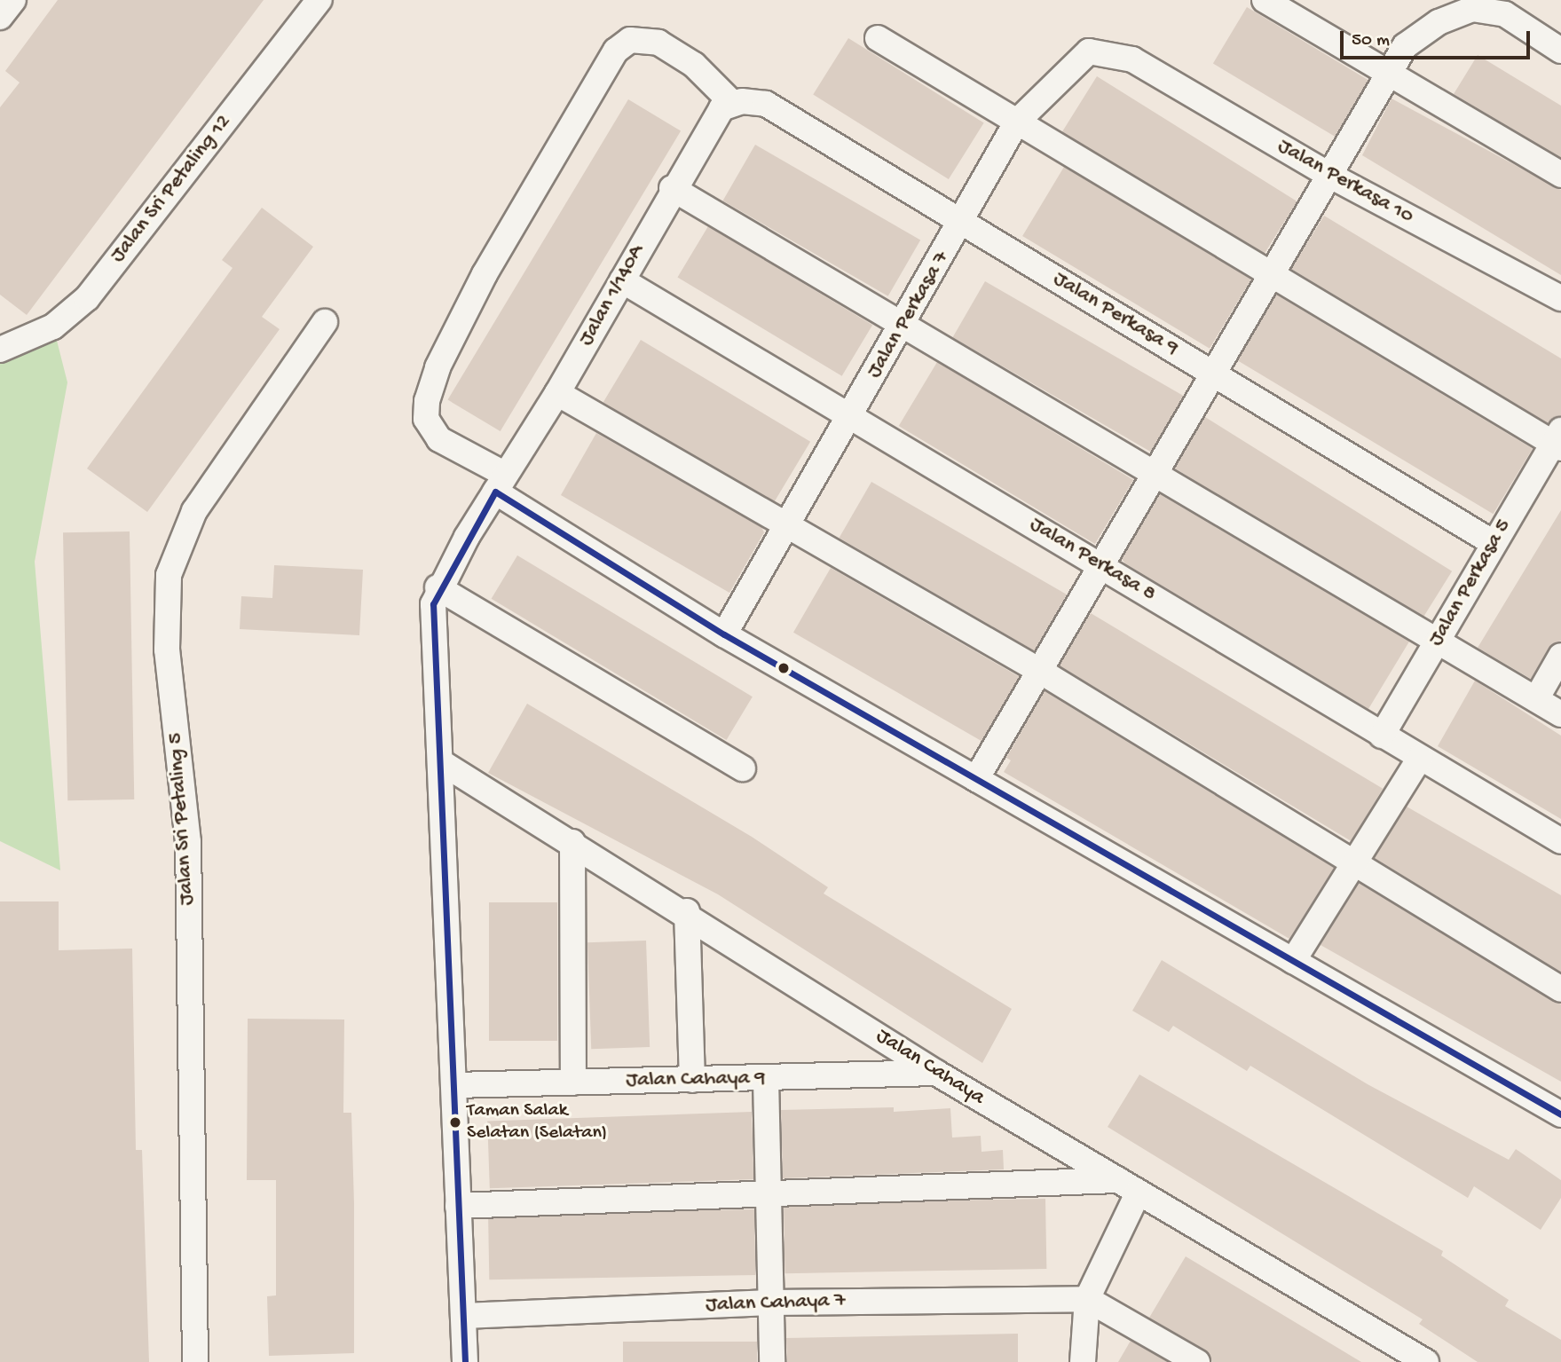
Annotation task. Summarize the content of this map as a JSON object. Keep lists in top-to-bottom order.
{
  "streets": {
    "street": [
      "Jalan Perkasa 10",
      "Jalan Sri Petaling 12",
      "Jalan 1/140A",
      "Jalan Perkasa 9",
      "Jalan Perkasa 7",
      "Jalan Perkasa 8",
      "Jalan Perkasa 5",
      "Jalan Sri Petaling 5",
      "Jalan Cahaya",
      "Jalan Cahaya 9",
      "Jalan Cahaya 7"
    ]
  },
  "crossings": [
    ["Jalan Perkasa 10", "Jalan Perkasa 7"],
    ["Jalan 1/140A", "Jalan Perkasa 9"],
    ["Jalan 1/140A", "Jalan Perkasa 8"],
    ["Jalan Perkasa 9", "Jalan Perkasa 7"],
    ["Jalan Perkasa 9", "Jalan Perkasa 5"],
    ["Jalan Perkasa 7", "Jalan Perkasa 8"],
    ["Jalan Perkasa 8", "Jalan Perkasa 5"],
    ["Jalan Cahaya", "Jalan Cahaya 9"]
  ],
  "places": ["Taman Salak Selatan (Selatan)"],
  "scale_bar": "50 m"
}
